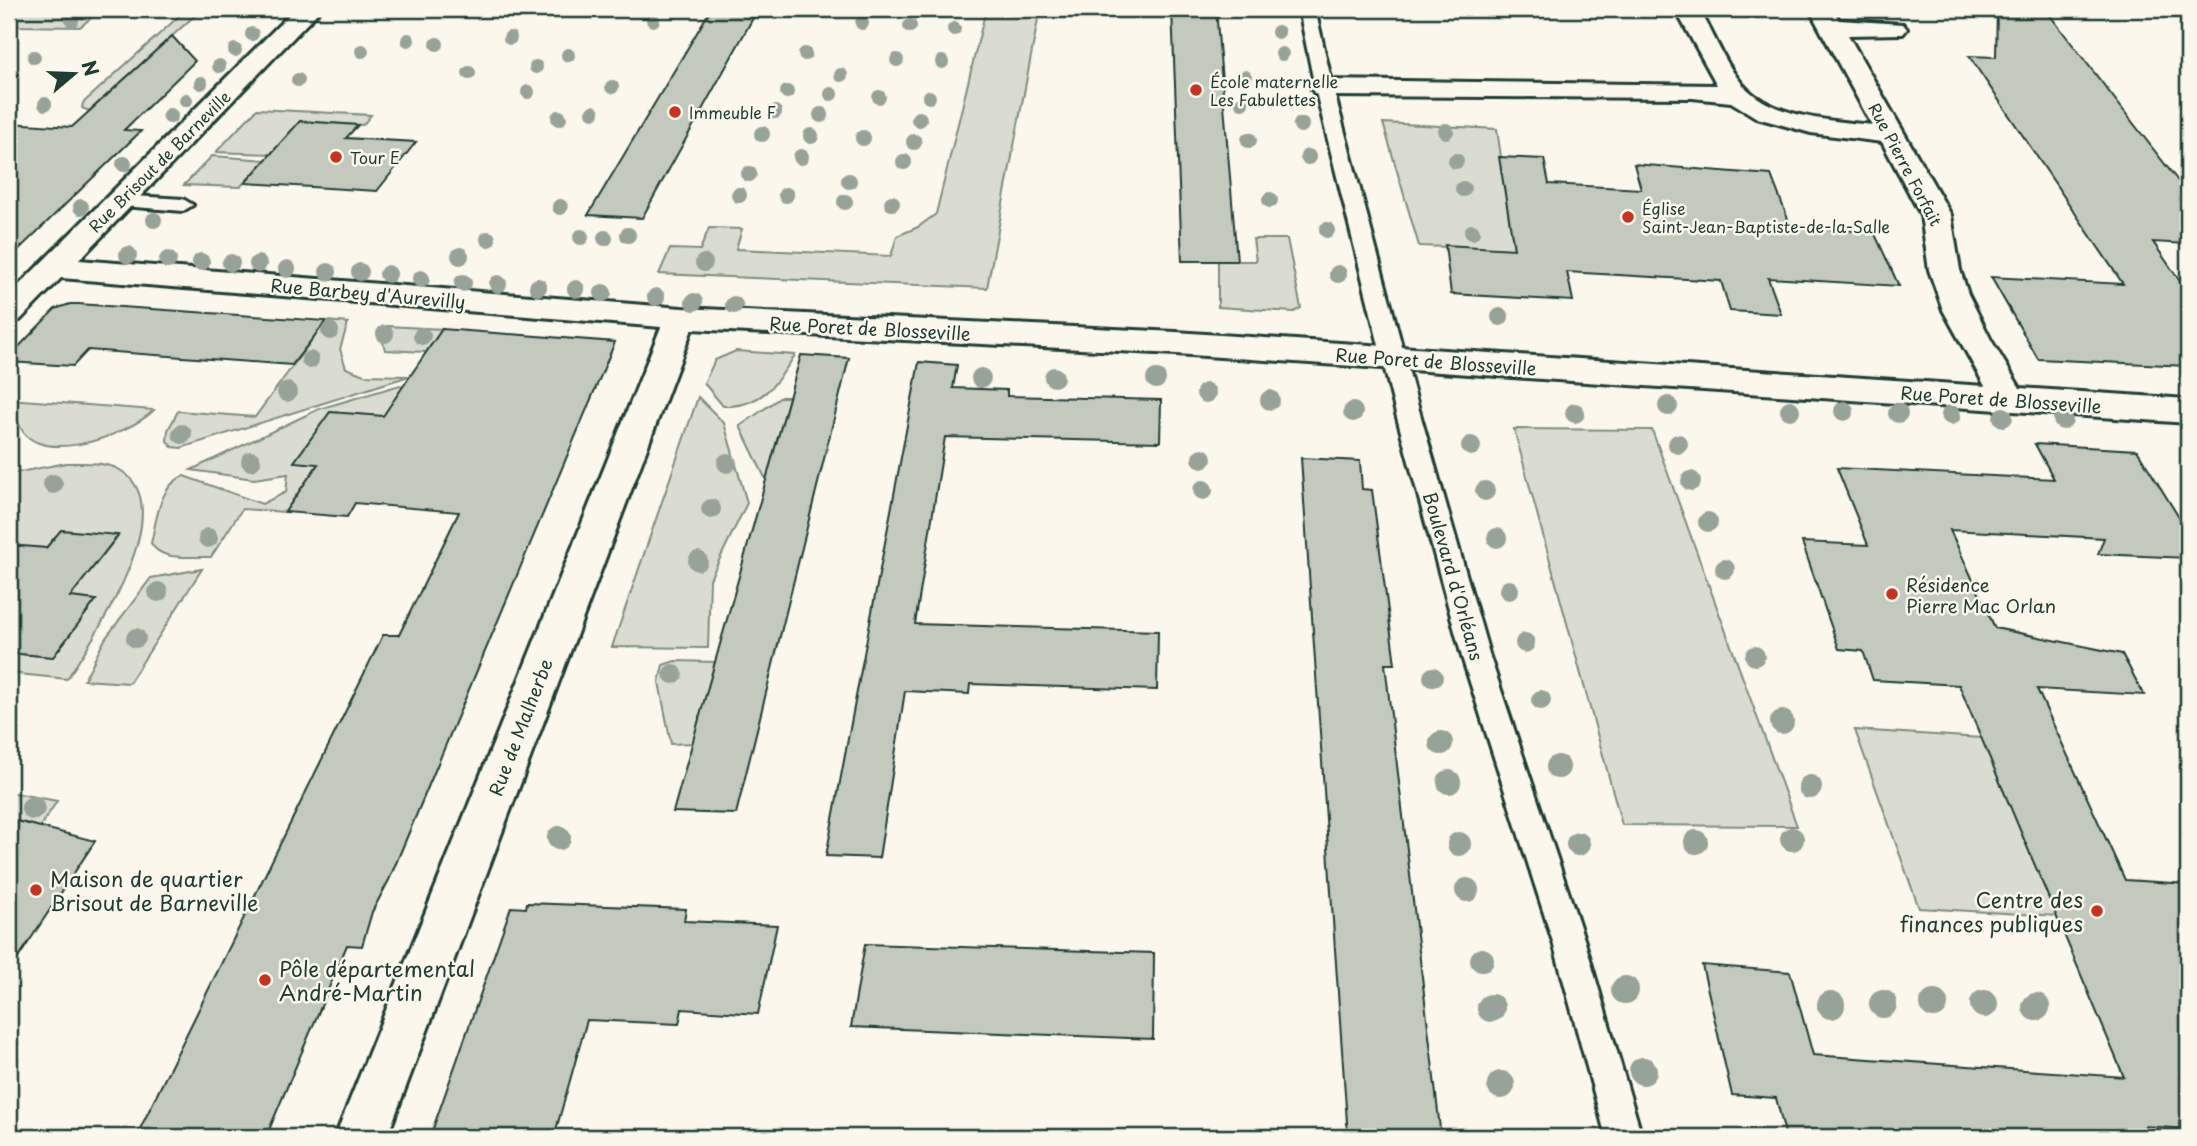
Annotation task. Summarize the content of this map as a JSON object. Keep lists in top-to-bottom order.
{
  "streets": {
    "street": [
      "Rue Brisout de Barneville",
      "Rue Pierre Forfait",
      "Rue Barbey d'Aurevilly",
      "Rue Poret de Blosseville",
      "Rue de Malherbe"
    ],
    "lane": ["Boulevard d'Orléans"]
  },
  "crossings": [
    ["Rue Brisout de Barneville", "Rue Barbey d'Aurevilly"],
    ["Rue Pierre Forfait", "Rue Poret de Blosseville"],
    ["Rue Barbey d'Aurevilly", "Rue Poret de Blosseville"],
    ["Rue Barbey d'Aurevilly", "Rue de Malherbe"],
    ["Rue Poret de Blosseville", "Boulevard d'Orléans"],
    ["Rue Poret de Blosseville", "Rue de Malherbe"]
  ],
  "places": [
    "École maternelle Les Fabulettes",
    "Immeuble F",
    "Tour E",
    "Église Saint-Jean-Baptiste-de-la-Salle",
    "Résidence Pierre Mac Orlan",
    "Maison de quartier Brisout de Barneville",
    "Centre des finances publiques",
    "Pôle départemental André-Martin"
  ],
  "north": "right"
}
